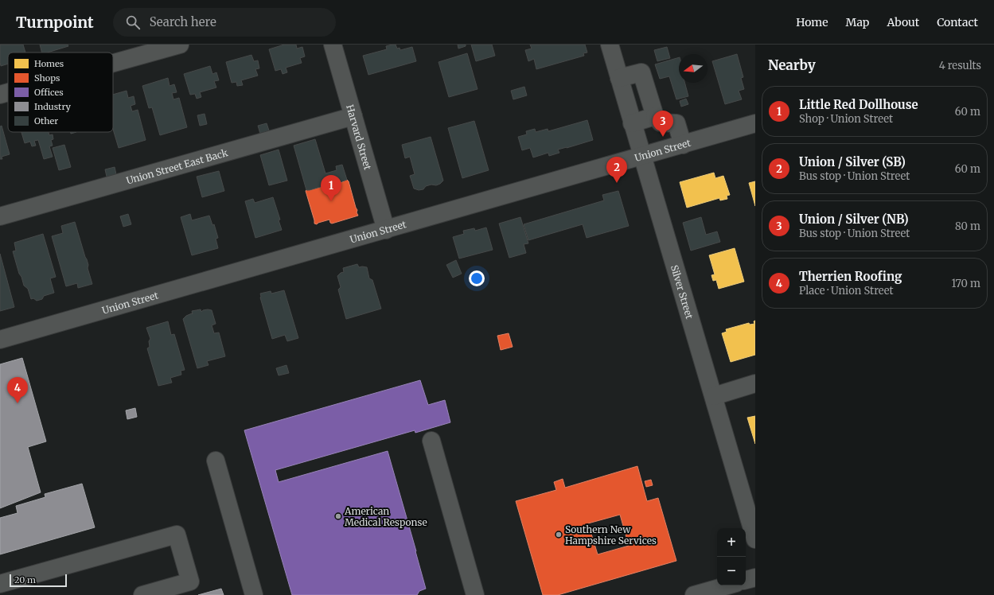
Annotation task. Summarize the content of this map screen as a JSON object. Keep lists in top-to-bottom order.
{
  "streets": {
    "street": [
      "Harvard Street",
      "Union Street",
      "Union Street East Back",
      "Silver Street"
    ]
  },
  "crossings": [
    ["Harvard Street", "Union Street"],
    ["Harvard Street", "Union Street East Back"],
    ["Union Street", "Silver Street"]
  ],
  "places": ["American Medical Response", "Southern New Hampshire Services"],
  "legend": [
    "Homes",
    "Shops",
    "Offices",
    "Industry",
    "Other"
  ],
  "scale_bar": "20 m",
  "north": "left",
  "page": {
    "header": "Turnpoint",
    "search": "Search here",
    "nav": [
      "Home",
      "Map",
      "About",
      "Contact"
    ],
    "heading": ["Nearby", "4 results"],
    "list": [
      {
        "mark": "1",
        "name": "Little Red Dollhouse",
        "note": "Shop · Union Street",
        "value": "60 m"
      },
      {
        "mark": "2",
        "name": "Union / Silver (SB)",
        "note": "Bus stop · Union Street",
        "value": "60 m"
      },
      {
        "mark": "3",
        "name": "Union / Silver (NB)",
        "note": "Bus stop · Union Street",
        "value": "80 m"
      },
      {
        "mark": "4",
        "name": "Therrien Roofing",
        "note": "Place · Union Street",
        "value": "170 m"
      }
    ],
    "pins": [
      "3",
      "2",
      "1",
      "4"
    ],
    "map_buttons": ["+", "−"],
    "scale": "20 m"
  }
}
